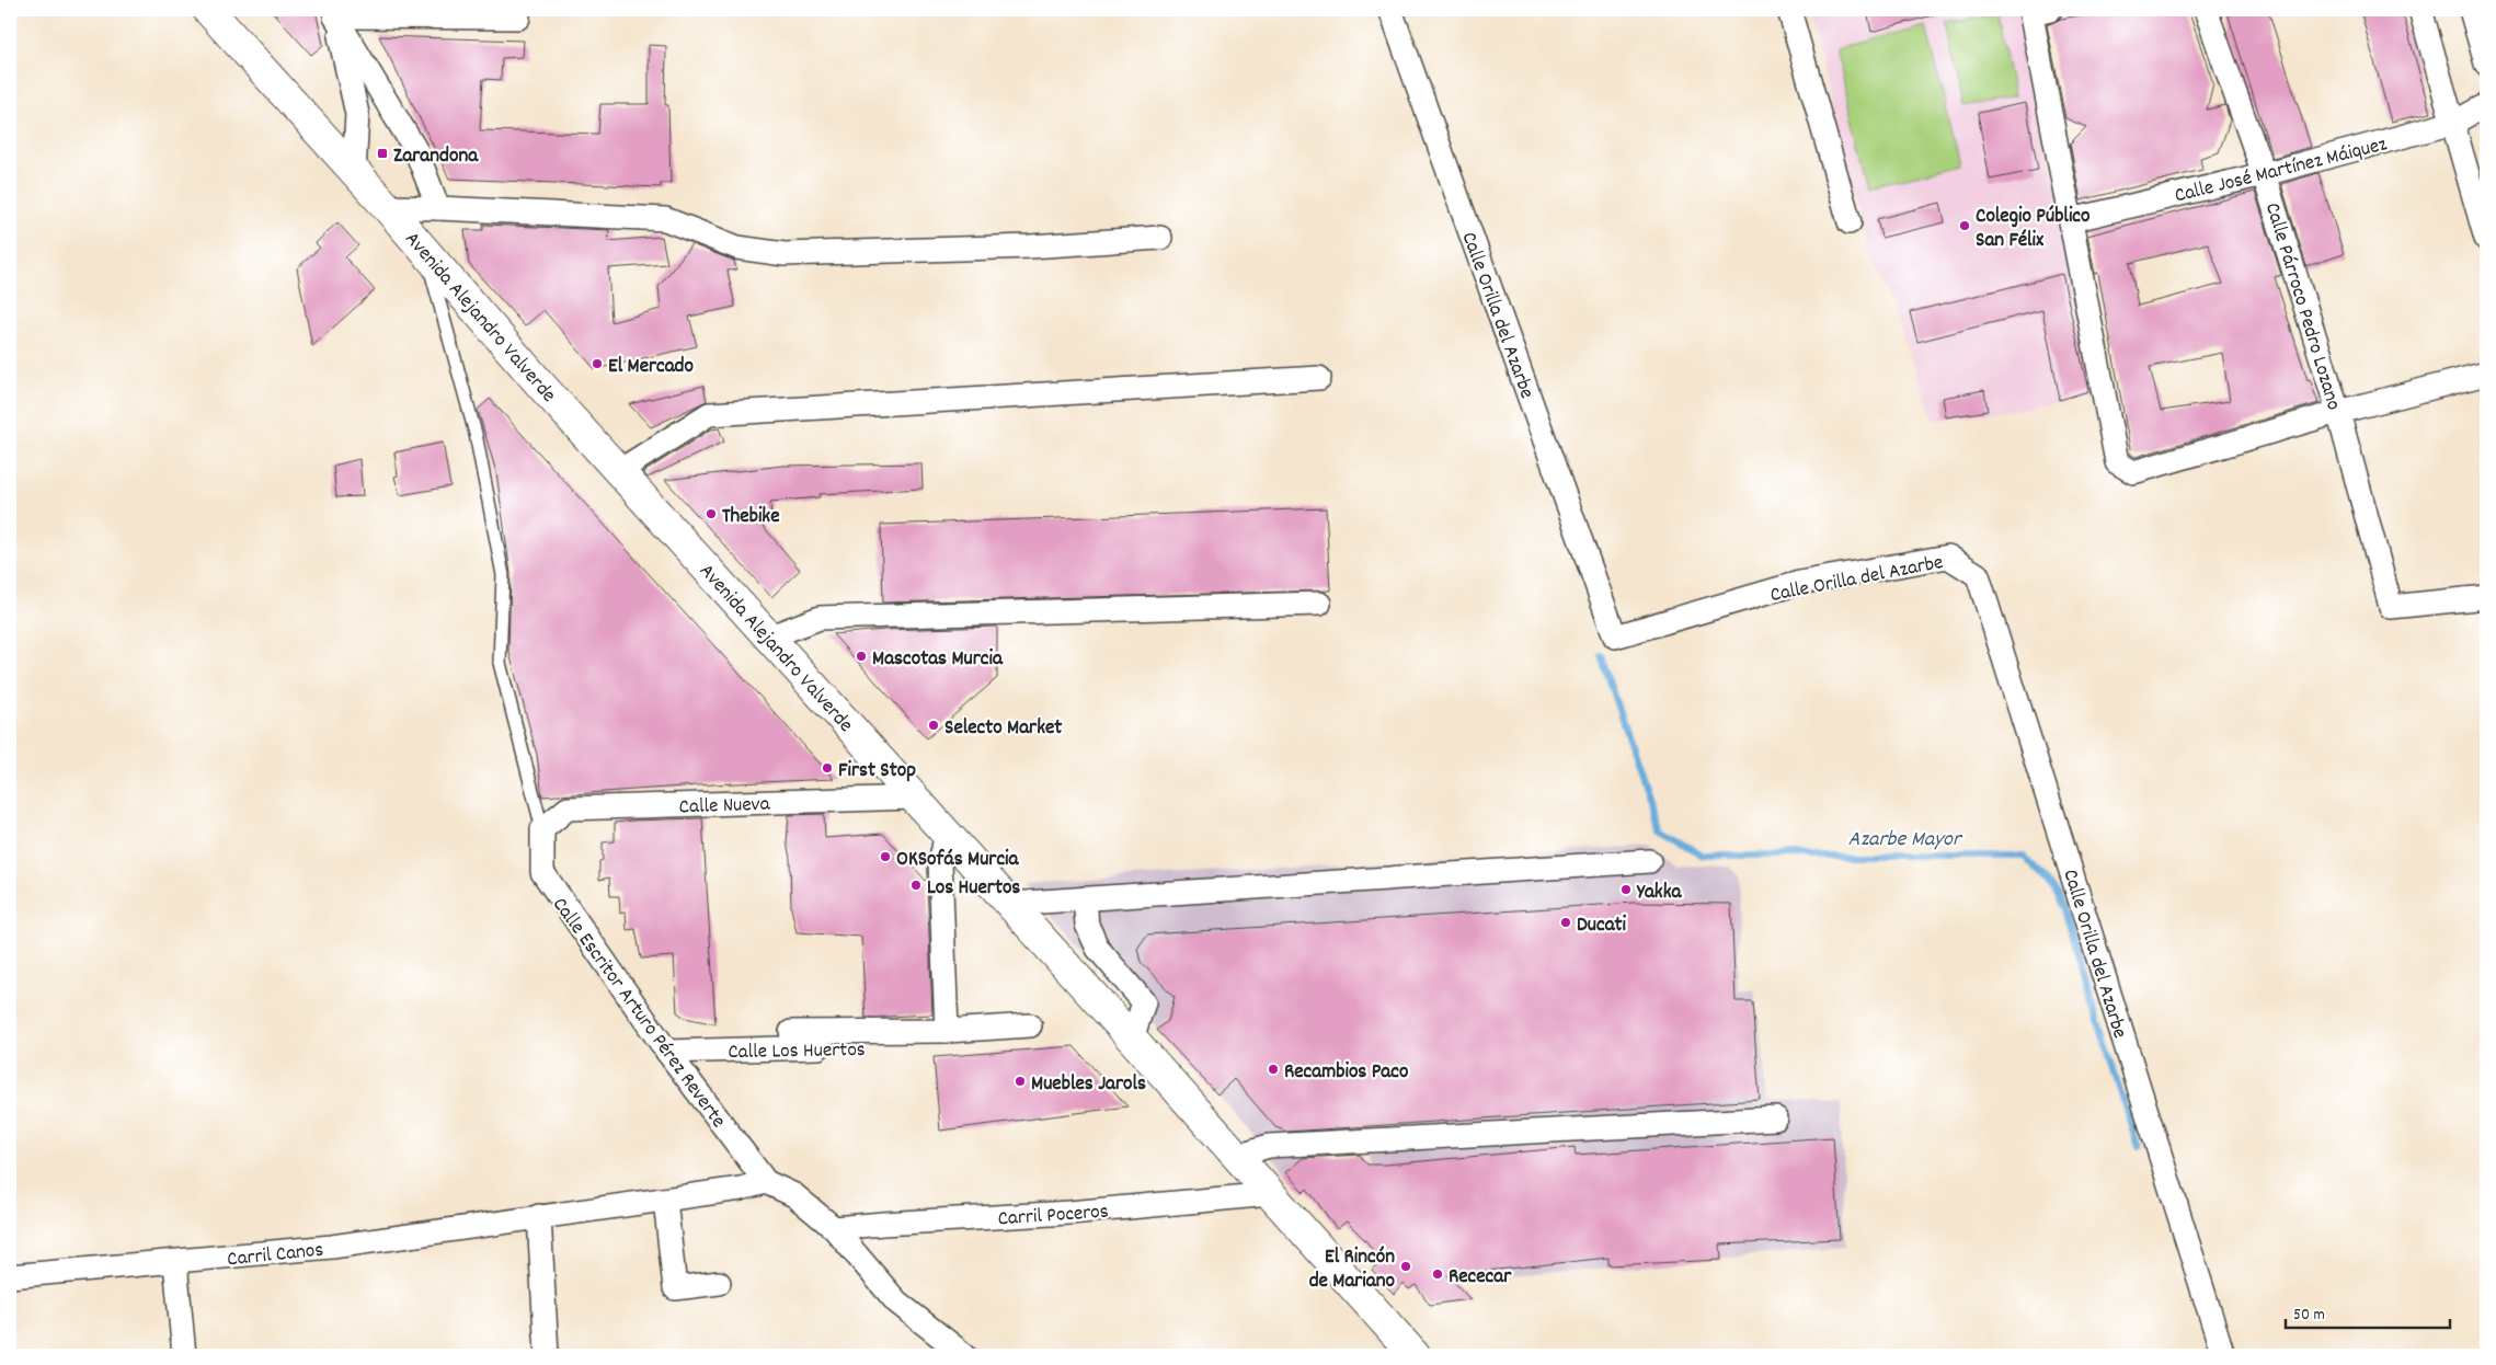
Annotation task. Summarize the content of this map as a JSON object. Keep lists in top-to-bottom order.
{
  "streets": {
    "main road": ["Avenida Alejandro Valverde"],
    "street": [
      "Calle José Martínez Máiquez",
      "Calle Párroco Pedro Lozano",
      "Calle Orilla del Azarbe",
      "Calle Nueva",
      "Calle Escritor Arturo Pérez Reverte",
      "Calle Los Huertos",
      "Carril Poceros",
      "Carril Canos"
    ]
  },
  "crossings": [
    ["Calle José Martínez Máiquez", "Calle Párroco Pedro Lozano"],
    ["Avenida Alejandro Valverde", "Calle Nueva"],
    ["Avenida Alejandro Valverde", "Carril Poceros"],
    ["Calle Nueva", "Calle Escritor Arturo Pérez Reverte"],
    ["Calle Escritor Arturo Pérez Reverte", "Calle Los Huertos"],
    ["Calle Escritor Arturo Pérez Reverte", "Carril Canos"]
  ],
  "water": ["Azarbe Mayor"],
  "places": {
    "transit": ["Zarandona"],
    "other": [
      "Colegio Público San Félix",
      "El Mercado",
      "Thebike",
      "Mascotas Murcia",
      "Selecto Market",
      "First Stop",
      "OKSofás Murcia",
      "Los Huertos",
      "Yakka",
      "Ducati",
      "Recambios Paco",
      "Muebles Jarols",
      "El Rincón de Mariano",
      "Rececar"
    ]
  },
  "scale_bar": "50 m"
}
